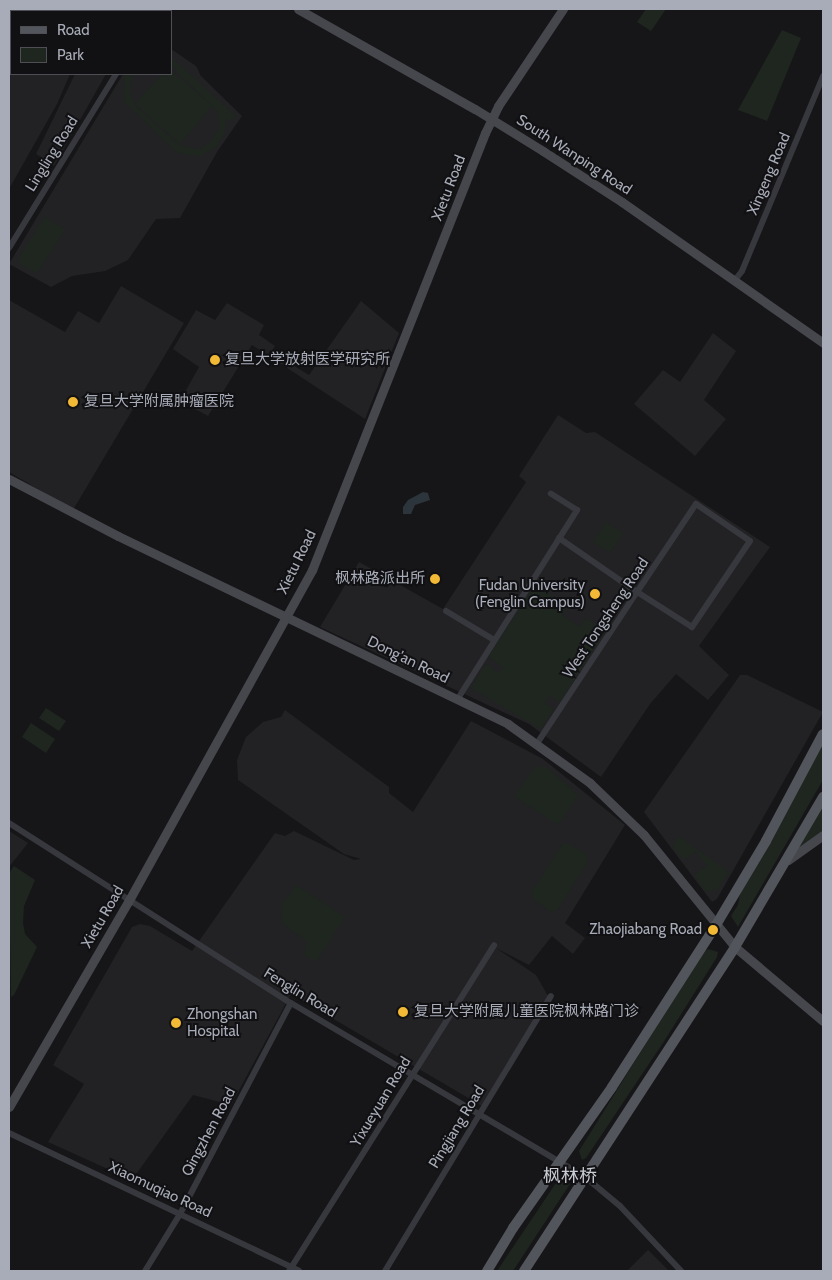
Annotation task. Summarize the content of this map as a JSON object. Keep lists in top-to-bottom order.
{
  "streets": {
    "main road": ["South Wanping Road", "Xietu Road", "Dong'an Road"],
    "street": [
      "Lingling Road",
      "Xingeng Road",
      "West Tongsheng Road",
      "Fenglin Road",
      "Yixueyuan Road",
      "Pingjiang Road",
      "Qingzhen Road",
      "Xiaomuqiao Road"
    ]
  },
  "crossings": [
    ["South Wanping Road", "Xingeng Road"],
    ["South Wanping Road", "Xietu Road"],
    ["Xietu Road", "Dong'an Road"],
    ["Xietu Road", "Fenglin Road"],
    ["West Tongsheng Road", "Dong'an Road"],
    ["Fenglin Road", "Yixueyuan Road"],
    ["Fenglin Road", "Pingjiang Road"],
    ["Fenglin Road", "Qingzhen Road"],
    ["Yixueyuan Road", "Xiaomuqiao Road"],
    ["Qingzhen Road", "Xiaomuqiao Road"]
  ],
  "districts": ["枫林桥"],
  "places": [
    "复旦大学放射医学研究所",
    "复旦大学附属肿瘤医院",
    "枫林路派出所",
    "Fudan University (Fenglin Campus)",
    "Zhaojiabang Road",
    "复旦大学附属儿童医院枫林路门诊",
    "Zhongshan Hospital"
  ],
  "legend": ["Road", "Park"]
}
